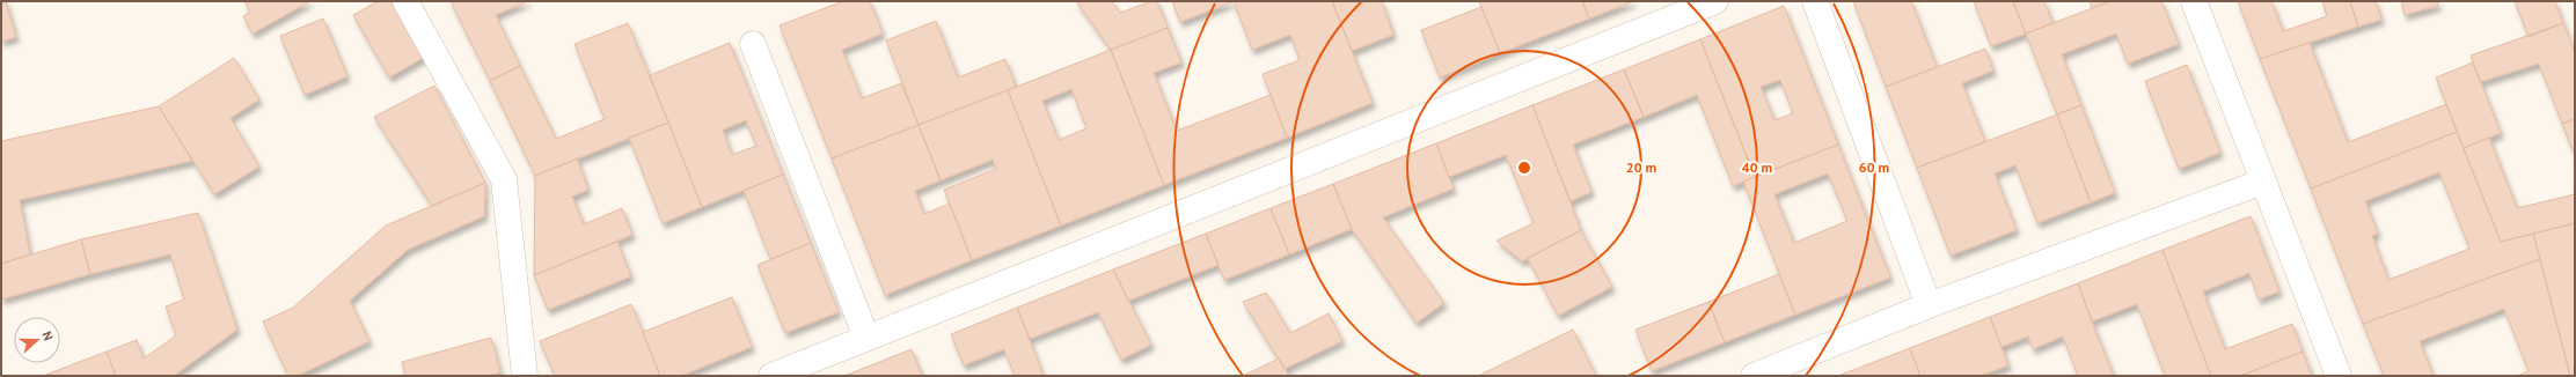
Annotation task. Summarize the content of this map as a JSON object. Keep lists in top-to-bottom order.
{
  "north": "right",
  "rings": ["20 m", "40 m", "60 m"]
}
